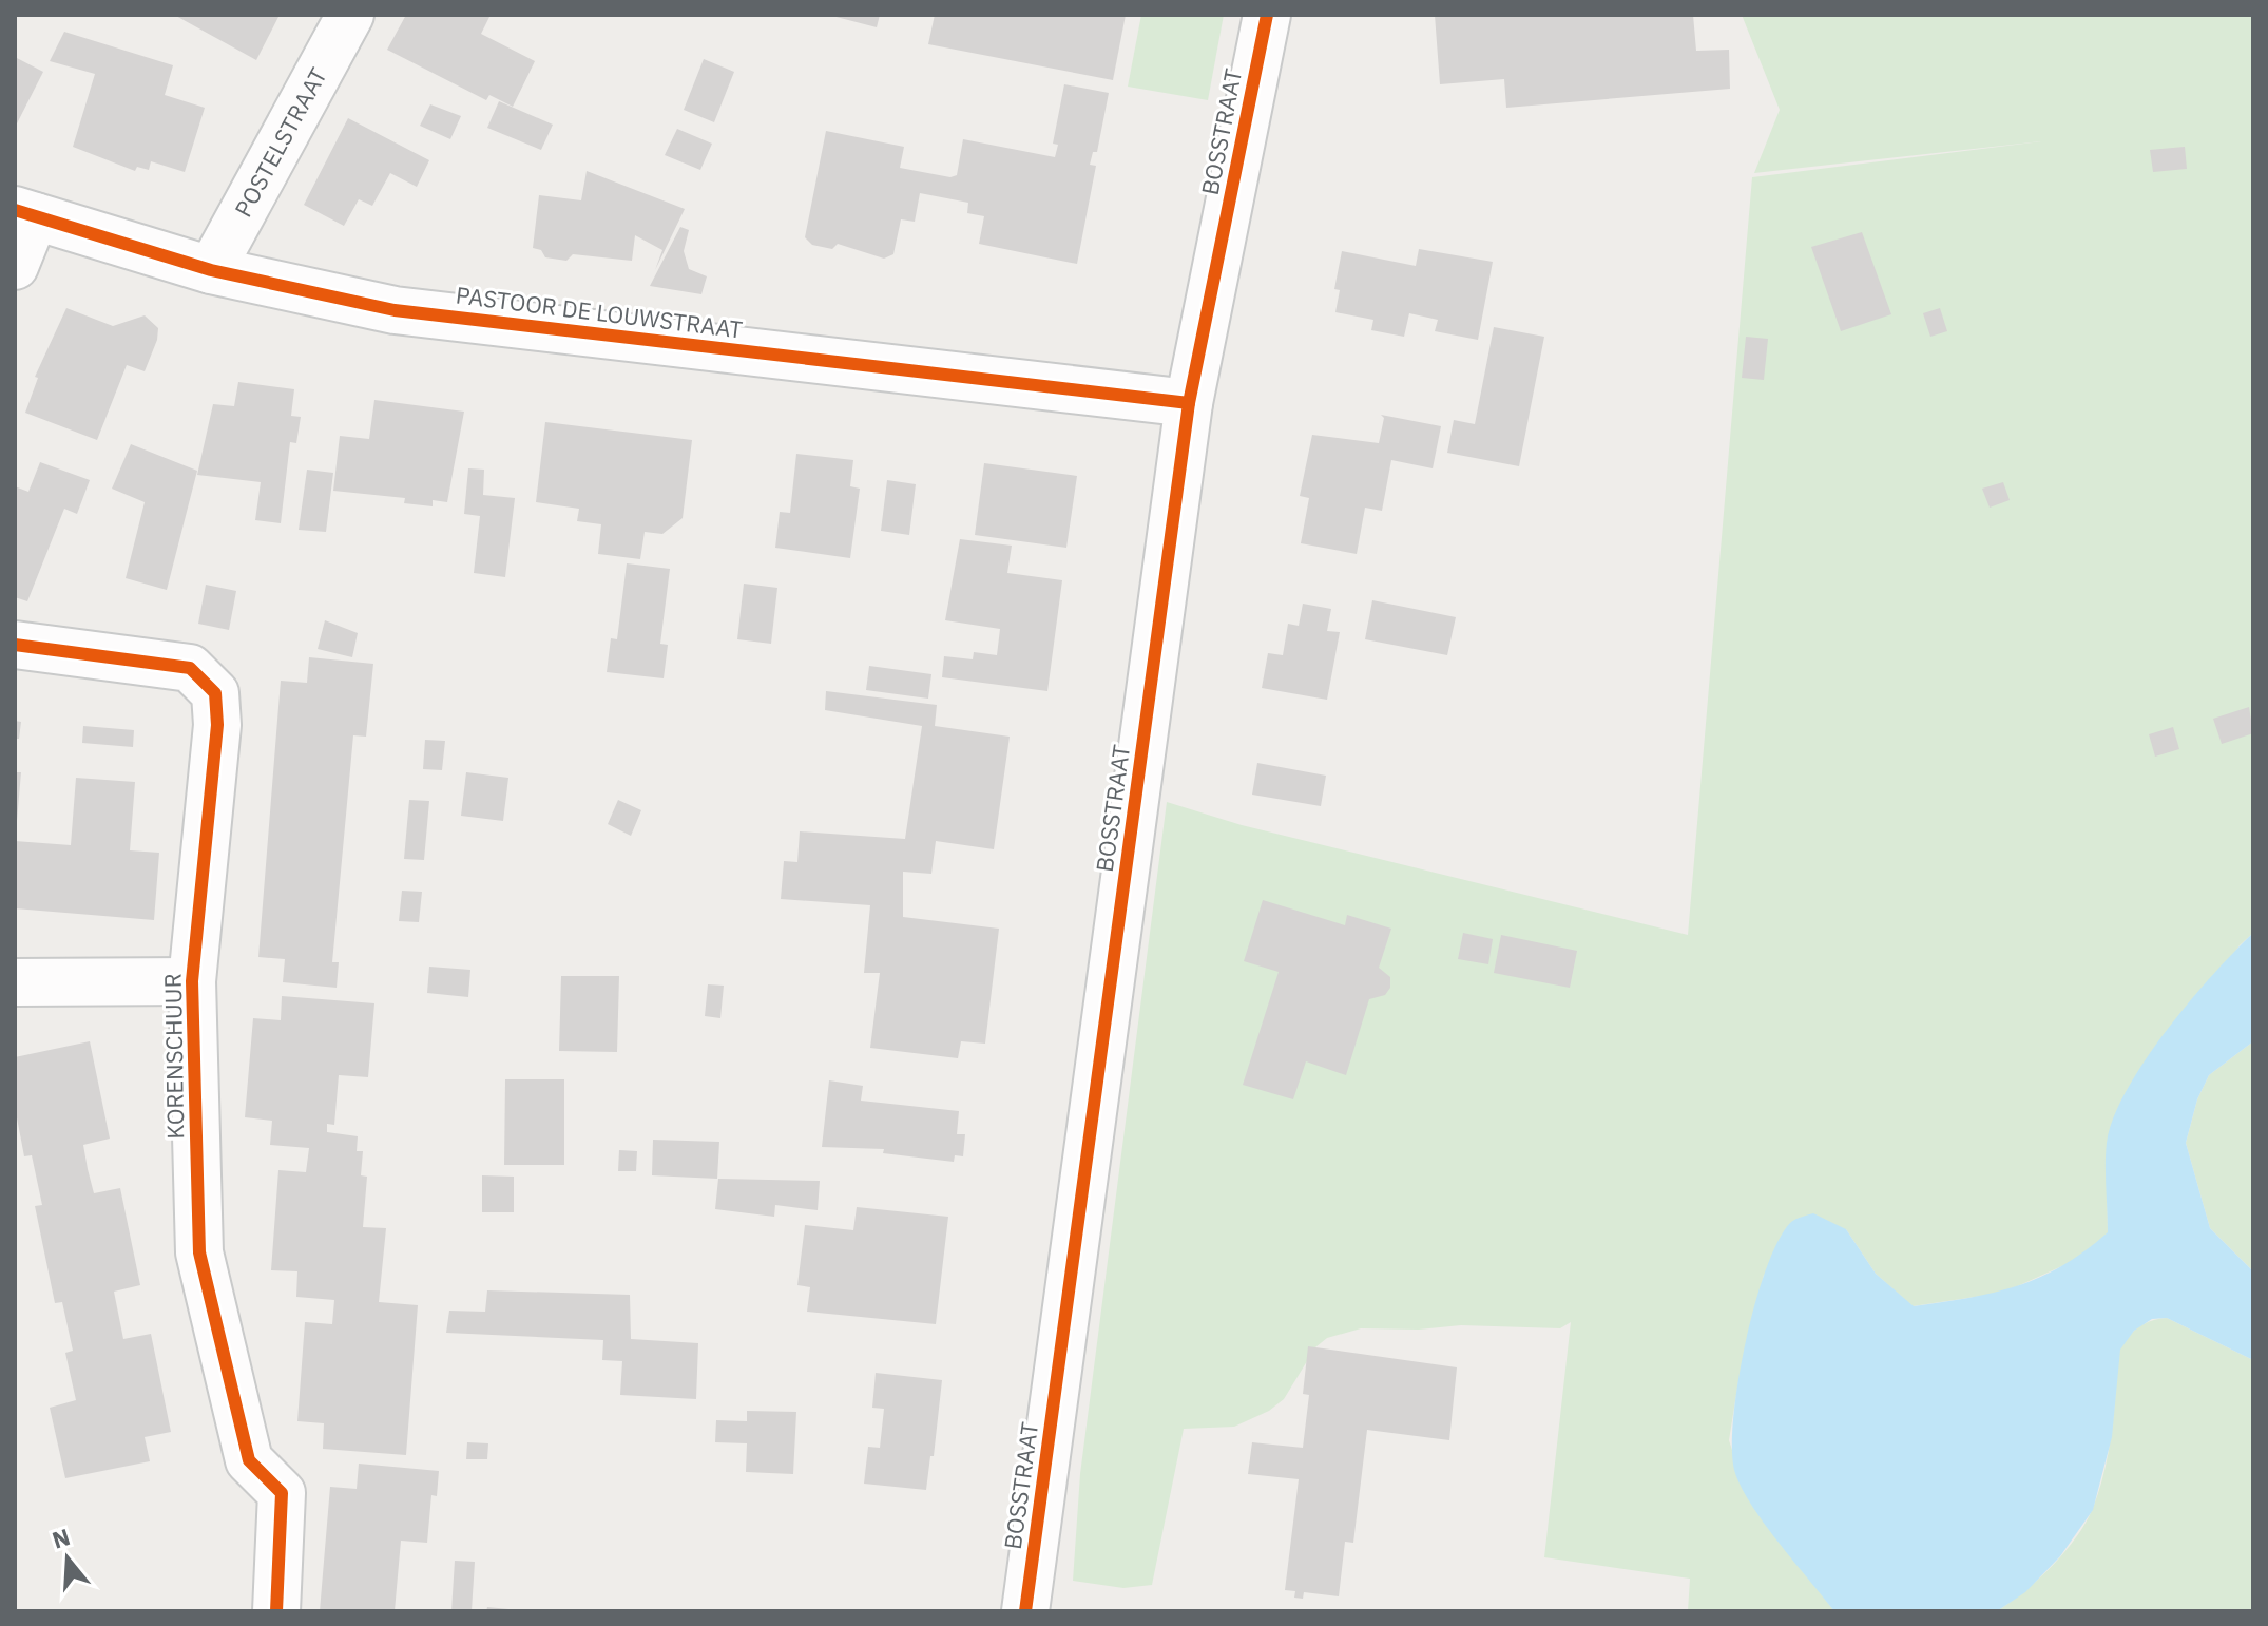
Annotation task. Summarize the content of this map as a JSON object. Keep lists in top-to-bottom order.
{
  "streets": {
    "street": [
      "BOSSTRAAT",
      "POSTELSTRAAT",
      "PASTOOR DE LOUWSTRAAT",
      "KORENSCHUUR"
    ]
  },
  "crossings": [
    ["BOSSTRAAT", "PASTOOR DE LOUWSTRAAT"],
    ["POSTELSTRAAT", "PASTOOR DE LOUWSTRAAT"]
  ],
  "north": "top"
}
